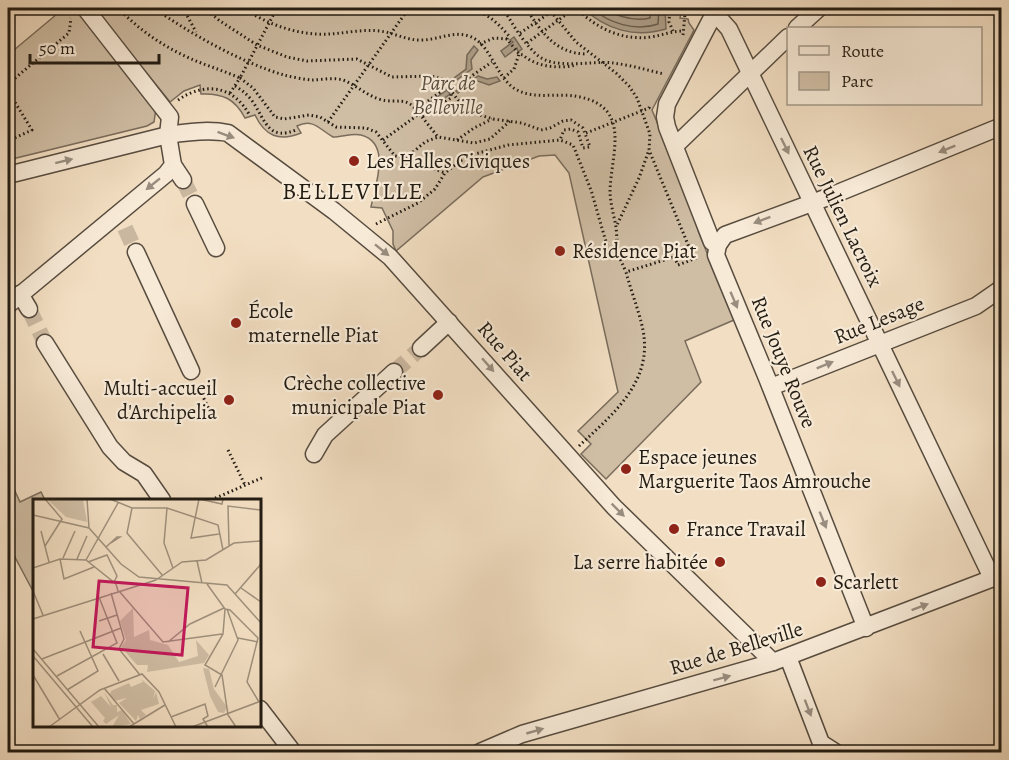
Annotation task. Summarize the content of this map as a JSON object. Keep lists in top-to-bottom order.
{
  "streets": {
    "street": [
      "Rue Julien Lacroix",
      "Rue Lesage",
      "Rue Piat",
      "Rue Jouye Rouve",
      "Rue de Belleville"
    ]
  },
  "crossings": [
    ["Rue Julien Lacroix", "Rue Lesage"],
    ["Rue Julien Lacroix", "Rue de Belleville"],
    ["Rue Lesage", "Rue Jouye Rouve"],
    ["Rue Piat", "Rue de Belleville"],
    ["Rue Jouye Rouve", "Rue de Belleville"]
  ],
  "one_way": [
    "Rue Julien Lacroix",
    "Rue Lesage",
    "Rue Piat",
    "Rue Jouye Rouve",
    "Rue de Belleville"
  ],
  "districts": ["BELLEVILLE"],
  "parks": ["Parc de Belleville"],
  "places": [
    "Les Halles Civiques",
    "Résidence Piat",
    "École maternelle Piat",
    "Crèche collective municipale Piat",
    "Multi-accueil d'Archipelia",
    "Espace jeunes Marguerite Taos Amrouche",
    "France Travail",
    "La serre habitée",
    "Scarlett"
  ],
  "legend": ["Route", "Parc"],
  "scale_bar": "50 m"
}
